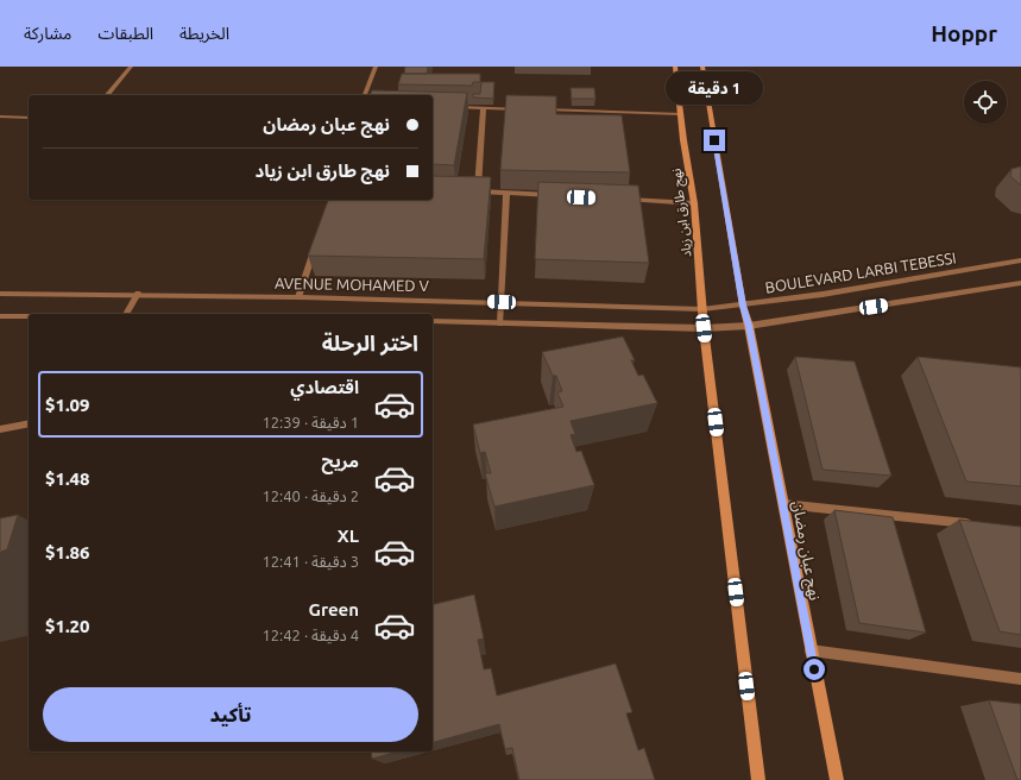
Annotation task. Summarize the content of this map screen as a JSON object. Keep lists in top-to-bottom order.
{
  "streets": {
    "main road": ["نهج طارق ابن زياد", "نهج عبان رمضان"],
    "street": ["BOULEVARD LARBI TEBESSI", "AVENUE MOHAMED V"]
  },
  "crossings": [
    ["نهج طارق ابن زياد", "BOULEVARD LARBI TEBESSI"],
    ["نهج طارق ابن زياد", "AVENUE MOHAMED V"],
    ["BOULEVARD LARBI TEBESSI", "AVENUE MOHAMED V"]
  ],
  "page": {
    "header": "Hoppr",
    "nav": ["الخريطة", "الطبقات", "مشاركة"],
    "bubble": "1 دقيقة",
    "banner": ["نهج عبان رمضان", "نهج طارق ابن زياد"],
    "heading": "اختر الرحلة",
    "list": [
      {
        "name": "اقتصادي",
        "note": "1 دقيقة · 12:39",
        "value": "$1.09"
      },
      {
        "name": "مريح",
        "note": "2 دقيقة · 12:40",
        "value": "$1.48"
      },
      {
        "name": "XL",
        "note": "3 دقيقة · 12:41",
        "value": "$1.86"
      },
      {
        "name": "Green",
        "note": "4 دقيقة · 12:42",
        "value": "$1.20"
      }
    ],
    "buttons": "تأكيد"
  }
}
